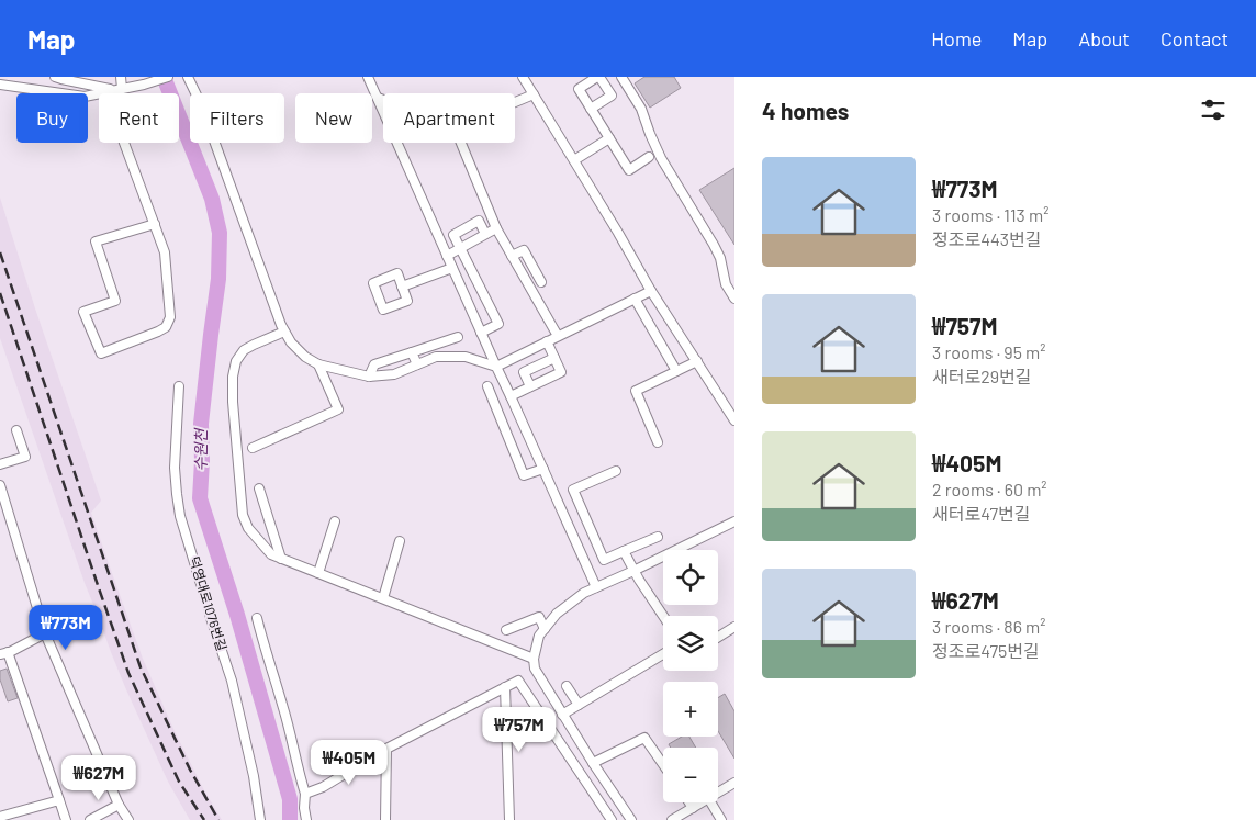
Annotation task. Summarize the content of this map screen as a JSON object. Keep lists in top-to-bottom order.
{
  "streets": {
    "street": ["덕영대로1076번길"]
  },
  "water": ["수원천"],
  "page": {
    "header": "Map",
    "nav": [
      "Home",
      "Map",
      "About",
      "Contact"
    ],
    "heading": "4 homes",
    "chip": [
      "Buy",
      "Rent",
      "Filters",
      "New",
      "Apartment"
    ],
    "list": [
      {
        "name": "₩773M",
        "note": "3 rooms · 113 m² · 정조로443번길"
      },
      {
        "name": "₩757M",
        "note": "3 rooms · 95 m² · 새터로29번길"
      },
      {
        "name": "₩405M",
        "note": "2 rooms · 60 m² · 새터로47번길"
      },
      {
        "name": "₩627M",
        "note": "3 rooms · 86 m² · 정조로475번길"
      }
    ],
    "map_buttons": ["+", "−"],
    "price": [
      "₩773M",
      "₩757M",
      "₩405M",
      "₩627M"
    ]
  }
}
